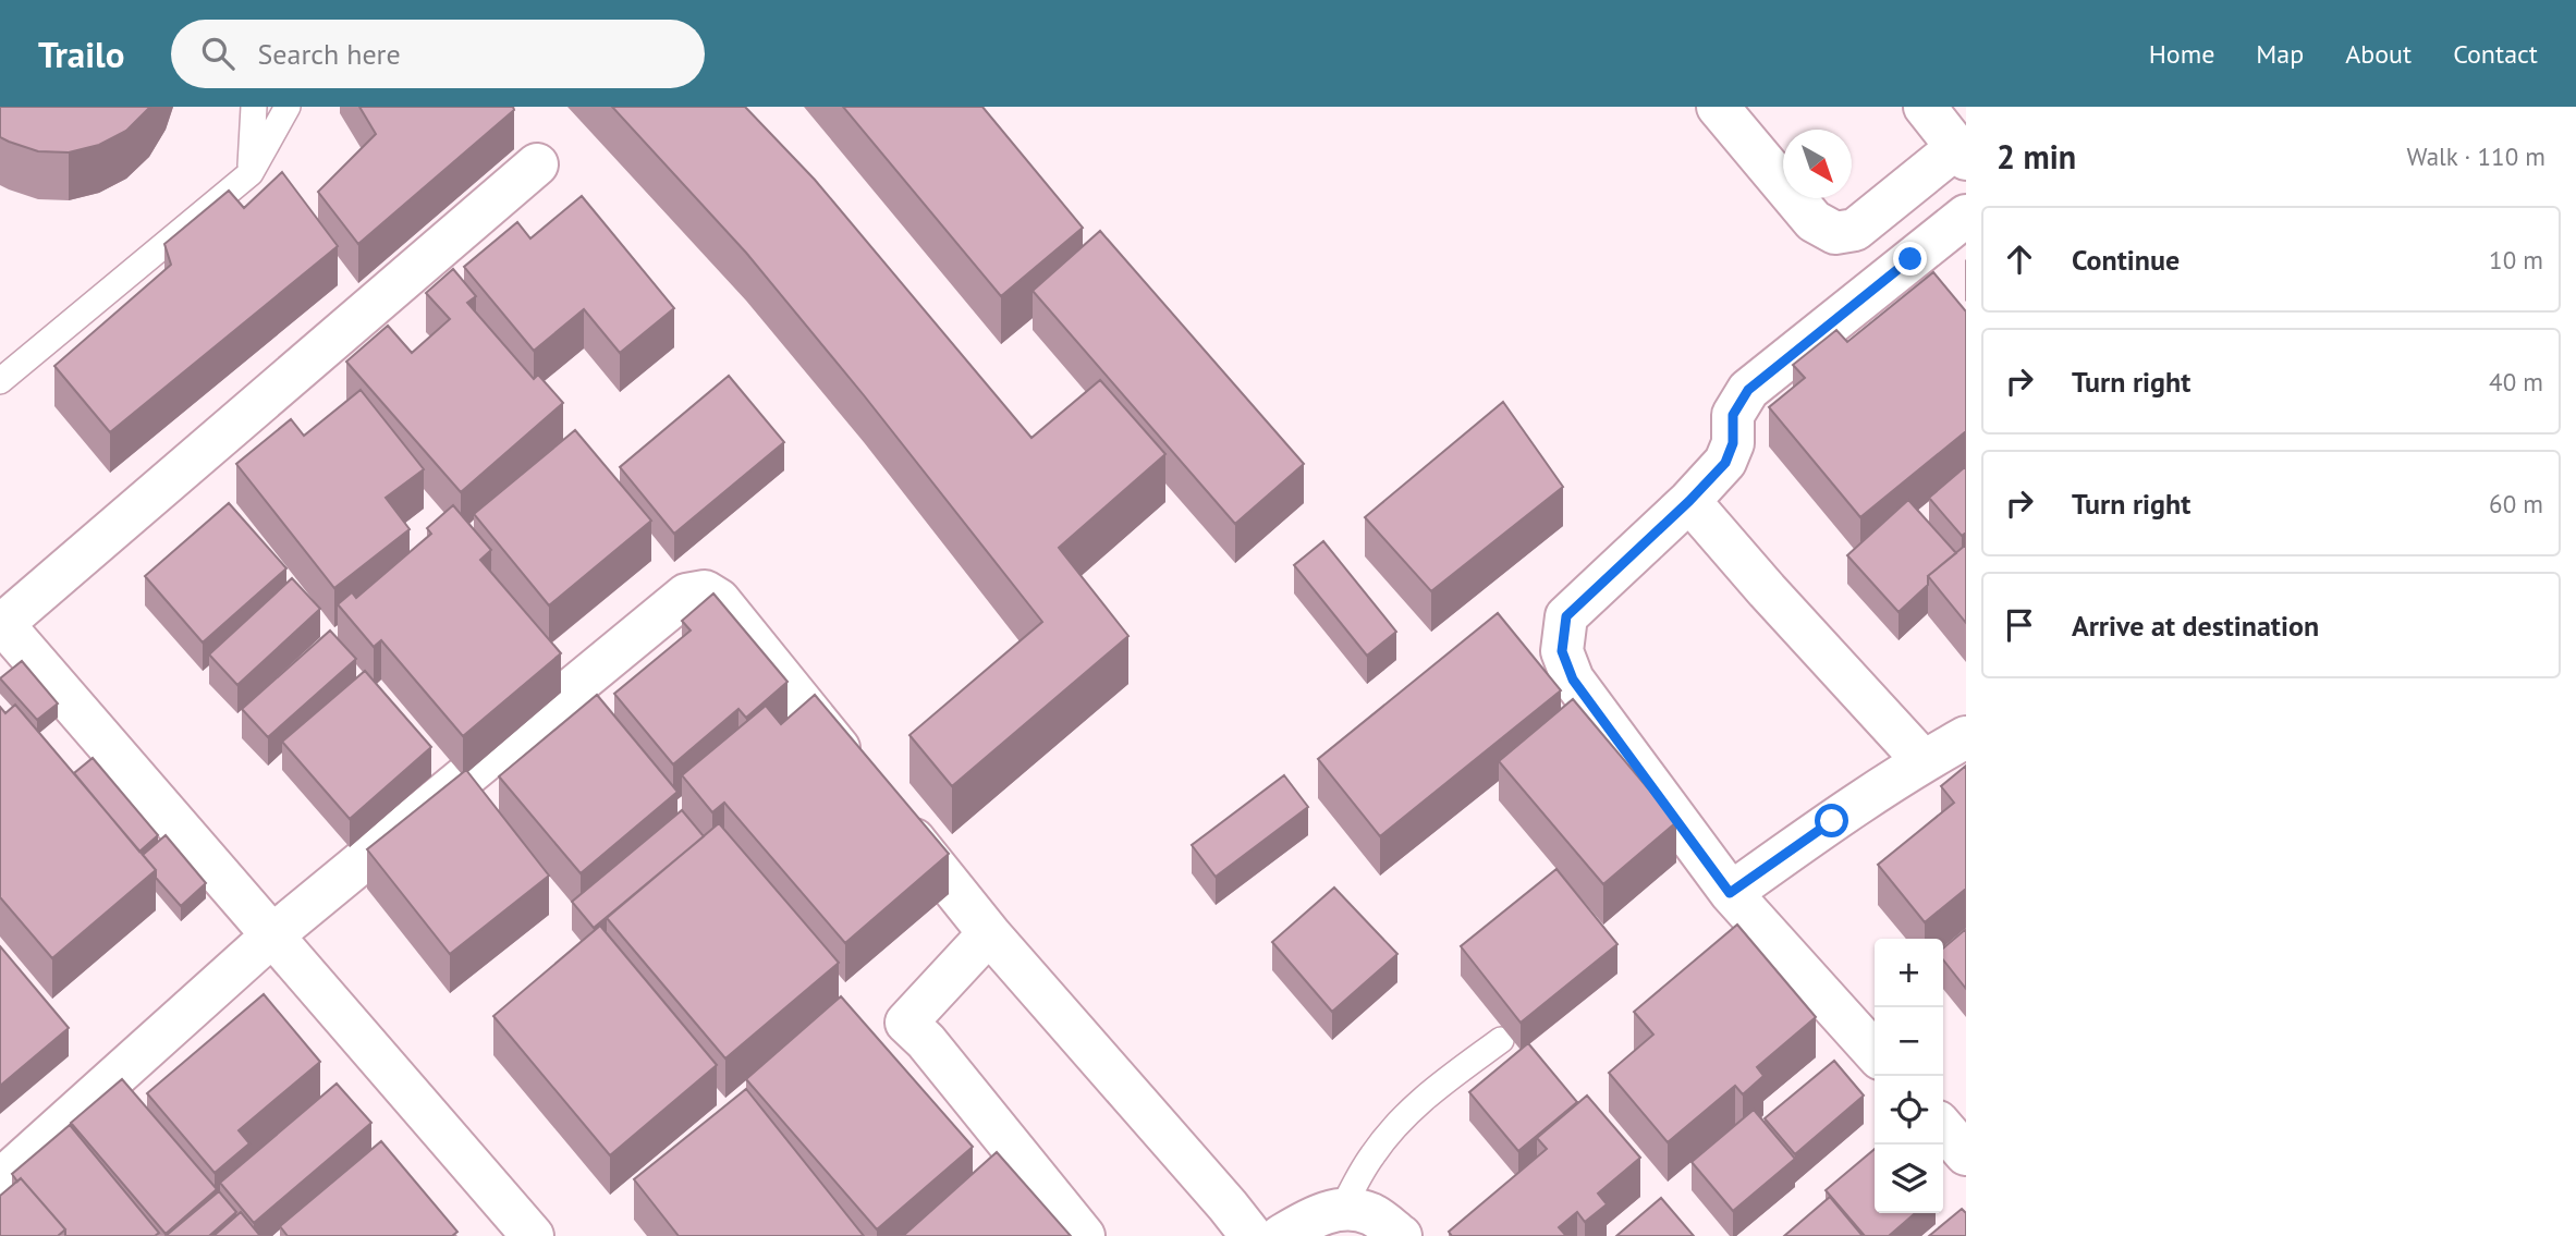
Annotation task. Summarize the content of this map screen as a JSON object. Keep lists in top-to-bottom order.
{
  "north": "bottom right",
  "page": {
    "header": "Trailo",
    "search": "Search here",
    "nav": [
      "Home",
      "Map",
      "About",
      "Contact"
    ],
    "heading": ["2 min", "Walk · 110 m"],
    "list": [
      ["Continue", "10 m"],
      ["Turn right", "40 m"],
      ["Turn right", "60 m"],
      "Arrive at destination"
    ],
    "map_buttons": ["+", "−"]
  }
}
